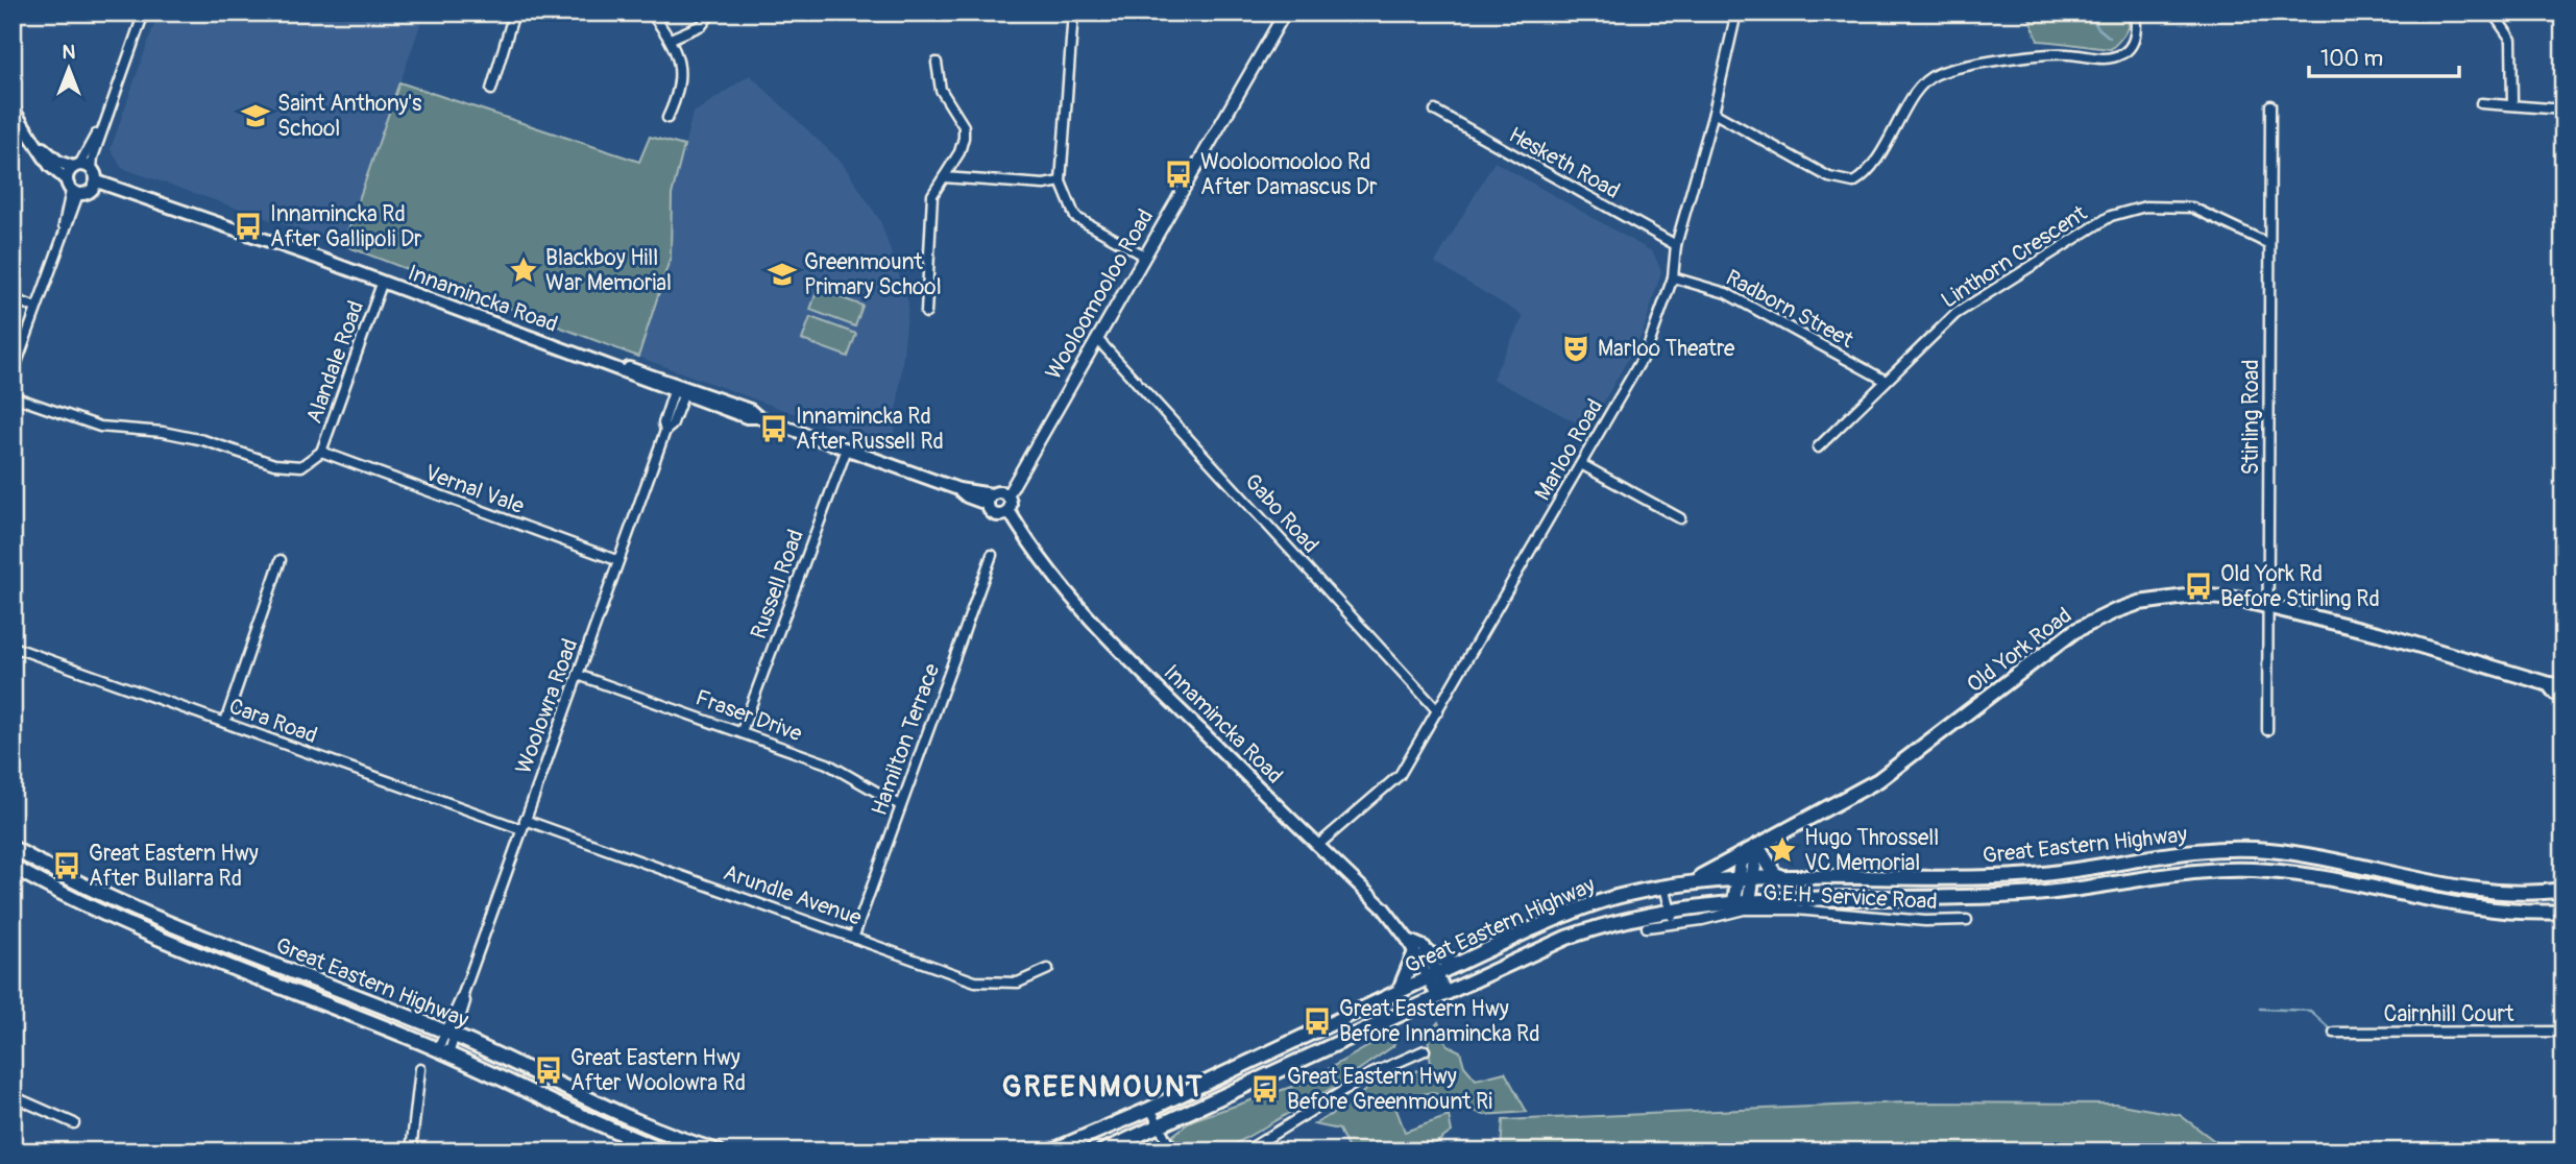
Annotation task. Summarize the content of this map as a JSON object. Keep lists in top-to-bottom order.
{
  "streets": {
    "main road": ["Innamincka Road", "Old York Road", "Great Eastern Highway"],
    "street": [
      "Hesketh Road",
      "Linthorn Crescent",
      "Wooloomooloo Road",
      "Radborn Street",
      "Alandale Road",
      "Stirling Road",
      "Marloo Road",
      "Vernal Vale",
      "Gabo Road",
      "Russell Road",
      "Woolowra Road",
      "Fraser Drive",
      "Cara Road",
      "Hamilton Terrace",
      "Arundle Avenue",
      "G.E.H. Service Road",
      "Cairnhill Court"
    ]
  },
  "crossings": [
    ["Hesketh Road", "Marloo Road"],
    ["Linthorn Crescent", "Radborn Street"],
    ["Linthorn Crescent", "Stirling Road"],
    ["Wooloomooloo Road", "Innamincka Road"],
    ["Wooloomooloo Road", "Gabo Road"],
    ["Innamincka Road", "Alandale Road"],
    ["Innamincka Road", "Marloo Road"],
    ["Innamincka Road", "Russell Road"],
    ["Innamincka Road", "Woolowra Road"],
    ["Radborn Street", "Marloo Road"],
    ["Alandale Road", "Vernal Vale"],
    ["Stirling Road", "Old York Road"],
    ["Marloo Road", "Gabo Road"],
    ["Vernal Vale", "Woolowra Road"],
    ["Russell Road", "Fraser Drive"],
    ["Old York Road", "Great Eastern Highway"],
    ["Woolowra Road", "Fraser Drive"],
    ["Woolowra Road", "Cara Road"],
    ["Woolowra Road", "Great Eastern Highway"],
    ["Woolowra Road", "Arundle Avenue"],
    ["Fraser Drive", "Hamilton Terrace"],
    ["Cara Road", "Arundle Avenue"],
    ["Hamilton Terrace", "Arundle Avenue"],
    ["Great Eastern Highway", "G.E.H. Service Road"]
  ],
  "districts": ["GREENMOUNT"],
  "places": {
    "school or university": ["Saint Anthony's School", "Greenmount Primary School"],
    "bus stop": [
      "Wooloomooloo Rd After Damascus Dr",
      "Innamincka Rd After Gallipoli Dr",
      "Innamincka Rd After Russell Rd",
      "Old York Rd Before Stirling Rd",
      "Great Eastern Hwy After Bullarra Rd",
      "Great Eastern Hwy Before Innamincka Rd",
      "Great Eastern Hwy After Woolowra Rd",
      "Great Eastern Hwy Before Greenmount Ri"
    ],
    "place": ["Blackboy Hill War Memorial", "Hugo Throssell VC Memorial"],
    "theatre": ["Marloo Theatre"]
  },
  "scale_bar": "100 m",
  "north": "top"
}
